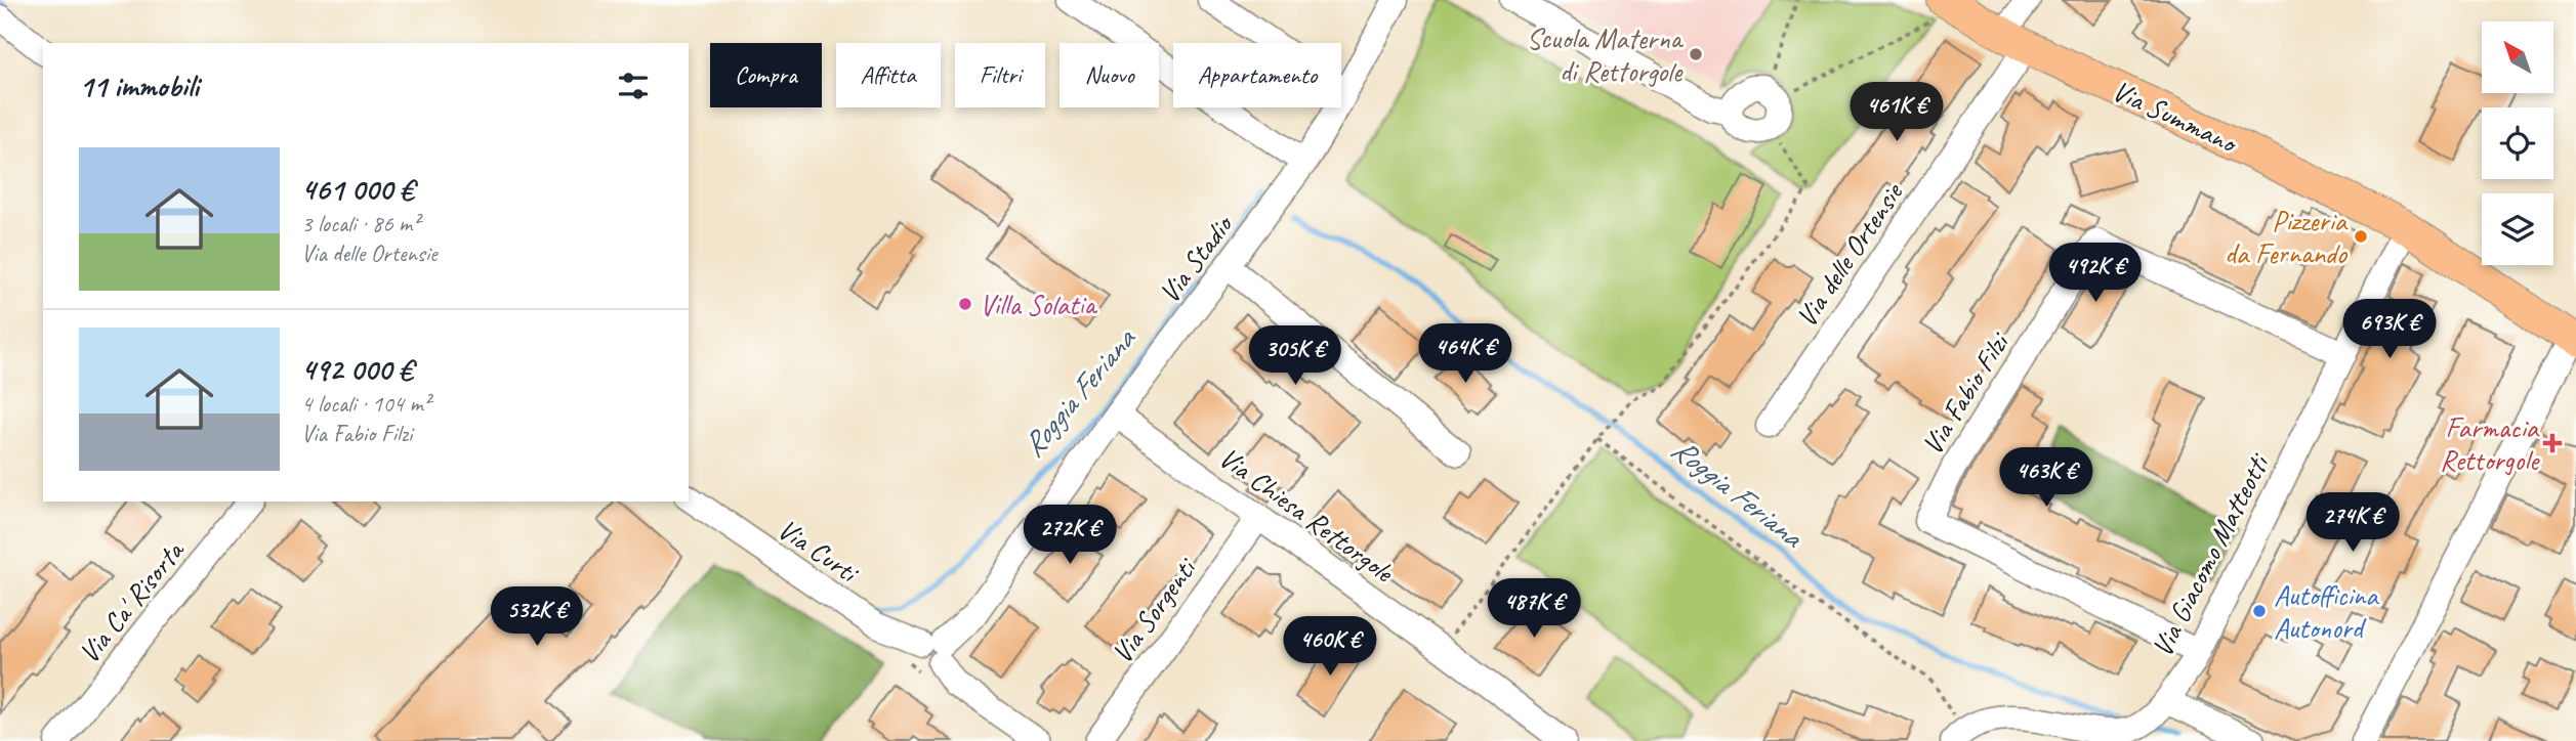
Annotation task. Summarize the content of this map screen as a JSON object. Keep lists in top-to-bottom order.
{
  "streets": {
    "main road": ["Via Summano"],
    "street": [
      "Via delle Ortensie",
      "Via Stadio",
      "Via Fabio Filzi",
      "Via Chiesa Rettorgole",
      "Via Curti",
      "Via Giacomo Matteotti",
      "Via Ca' Risorta",
      "Via Sorgenti"
    ]
  },
  "crossings": [
    ["Via Summano", "Via delle Ortensie"],
    ["Via Summano", "Via Giacomo Matteotti"],
    ["Via Stadio", "Via Chiesa Rettorgole"],
    ["Via Stadio", "Via Curti"],
    ["Via Fabio Filzi", "Via Giacomo Matteotti"],
    ["Via Chiesa Rettorgole", "Via Sorgenti"]
  ],
  "water": ["Roggia Feriana"],
  "places": {
    "other": [
      "Scuola Materna di Rettorgole",
      "Pizzeria da Fernando",
      "Villa Solatia",
      "Autofficina Autonord"
    ],
    "health": ["Farmacia Rettorgole"]
  },
  "north": "top left",
  "page": {
    "chip": [
      "Compra",
      "Affitta",
      "Filtri",
      "Nuovo",
      "Appartamento"
    ],
    "heading": "11 immobili",
    "price": [
      "461K €",
      "492K €",
      "693K €",
      "464K €",
      "305K €",
      "463K €",
      "274K €",
      "272K €",
      "487K €",
      "532K €",
      "460K €"
    ],
    "list": [
      {
        "name": "461 000 €",
        "note": "3 locali · 86 m² · Via delle Ortensie"
      },
      {
        "name": "492 000 €",
        "note": "4 locali · 104 m² · Via Fabio Filzi"
      }
    ]
  }
}
